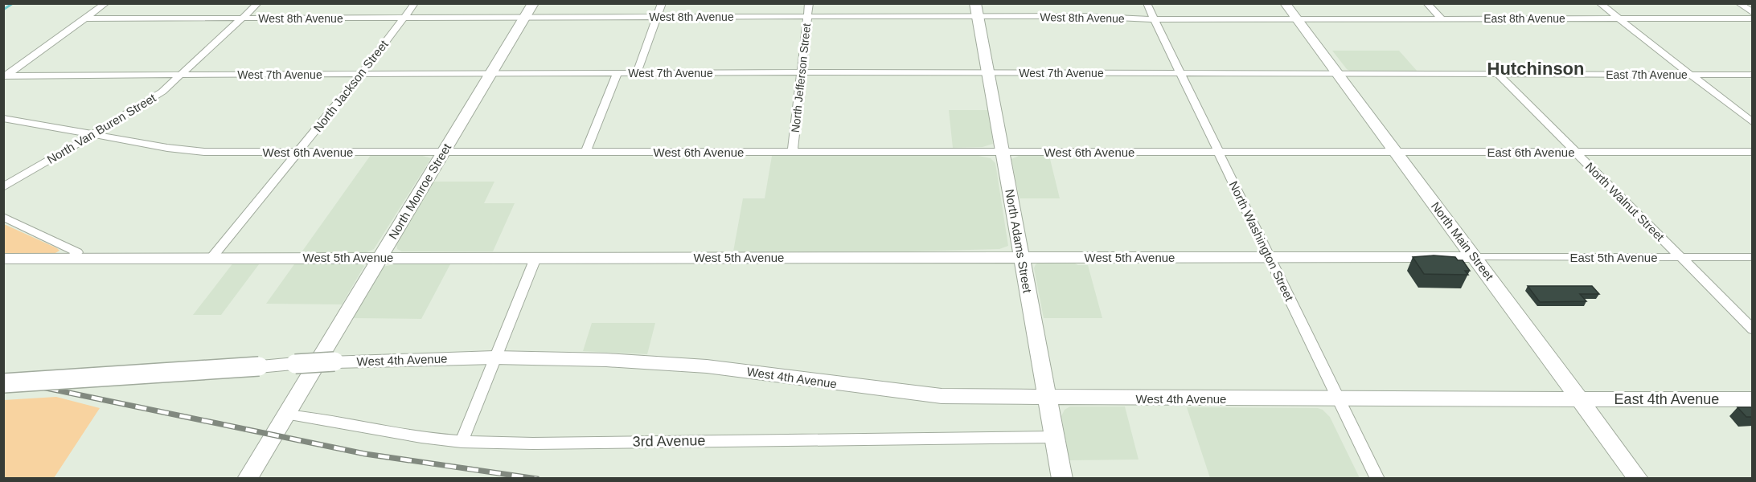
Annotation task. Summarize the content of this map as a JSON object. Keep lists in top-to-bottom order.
{
  "streets": {
    "street": [
      "West 8th Avenue",
      "East 8th Avenue",
      "West 7th Avenue",
      "East 7th Avenue",
      "North Jefferson Street",
      "North Jackson Street",
      "North Van Buren Street",
      "West 6th Avenue",
      "East 6th Avenue",
      "North Monroe Street",
      "North Walnut Street",
      "North Adams Street",
      "North Washington Street",
      "North Main Street",
      "West 5th Avenue",
      "East 5th Avenue",
      "West 4th Avenue",
      "East 4th Avenue",
      "3rd Avenue"
    ]
  },
  "crossings": [
    ["West 8th Avenue", "East 8th Avenue"],
    ["West 8th Avenue", "North Jefferson Street"],
    ["West 8th Avenue", "North Jackson Street"],
    ["West 8th Avenue", "North Van Buren Street"],
    ["West 8th Avenue", "North Monroe Street"],
    ["West 8th Avenue", "North Adams Street"],
    ["West 8th Avenue", "North Washington Street"],
    ["West 8th Avenue", "North Main Street"],
    ["East 8th Avenue", "North Main Street"],
    ["West 7th Avenue", "East 7th Avenue"],
    ["West 7th Avenue", "North Jefferson Street"],
    ["West 7th Avenue", "North Jackson Street"],
    ["West 7th Avenue", "North Van Buren Street"],
    ["West 7th Avenue", "North Monroe Street"],
    ["West 7th Avenue", "North Adams Street"],
    ["West 7th Avenue", "North Washington Street"],
    ["West 7th Avenue", "North Main Street"],
    ["East 7th Avenue", "North Walnut Street"],
    ["East 7th Avenue", "North Main Street"],
    ["North Jefferson Street", "West 6th Avenue"],
    ["North Jackson Street", "West 6th Avenue"],
    ["North Jackson Street", "West 5th Avenue"],
    ["North Van Buren Street", "West 6th Avenue"],
    ["West 6th Avenue", "East 6th Avenue"],
    ["West 6th Avenue", "North Monroe Street"],
    ["West 6th Avenue", "North Adams Street"],
    ["West 6th Avenue", "North Washington Street"],
    ["West 6th Avenue", "North Main Street"],
    ["East 6th Avenue", "North Walnut Street"],
    ["East 6th Avenue", "North Main Street"],
    ["North Monroe Street", "West 5th Avenue"],
    ["North Monroe Street", "3rd Avenue"],
    ["North Walnut Street", "East 5th Avenue"],
    ["North Adams Street", "West 5th Avenue"],
    ["North Adams Street", "West 4th Avenue"],
    ["North Adams Street", "3rd Avenue"],
    ["North Washington Street", "West 5th Avenue"],
    ["North Washington Street", "West 4th Avenue"],
    ["North Main Street", "West 5th Avenue"],
    ["North Main Street", "East 5th Avenue"],
    ["North Main Street", "West 4th Avenue"],
    ["North Main Street", "East 4th Avenue"],
    ["West 5th Avenue", "East 5th Avenue"],
    ["West 4th Avenue", "East 4th Avenue"]
  ],
  "districts": ["Hutchinson"]
}
